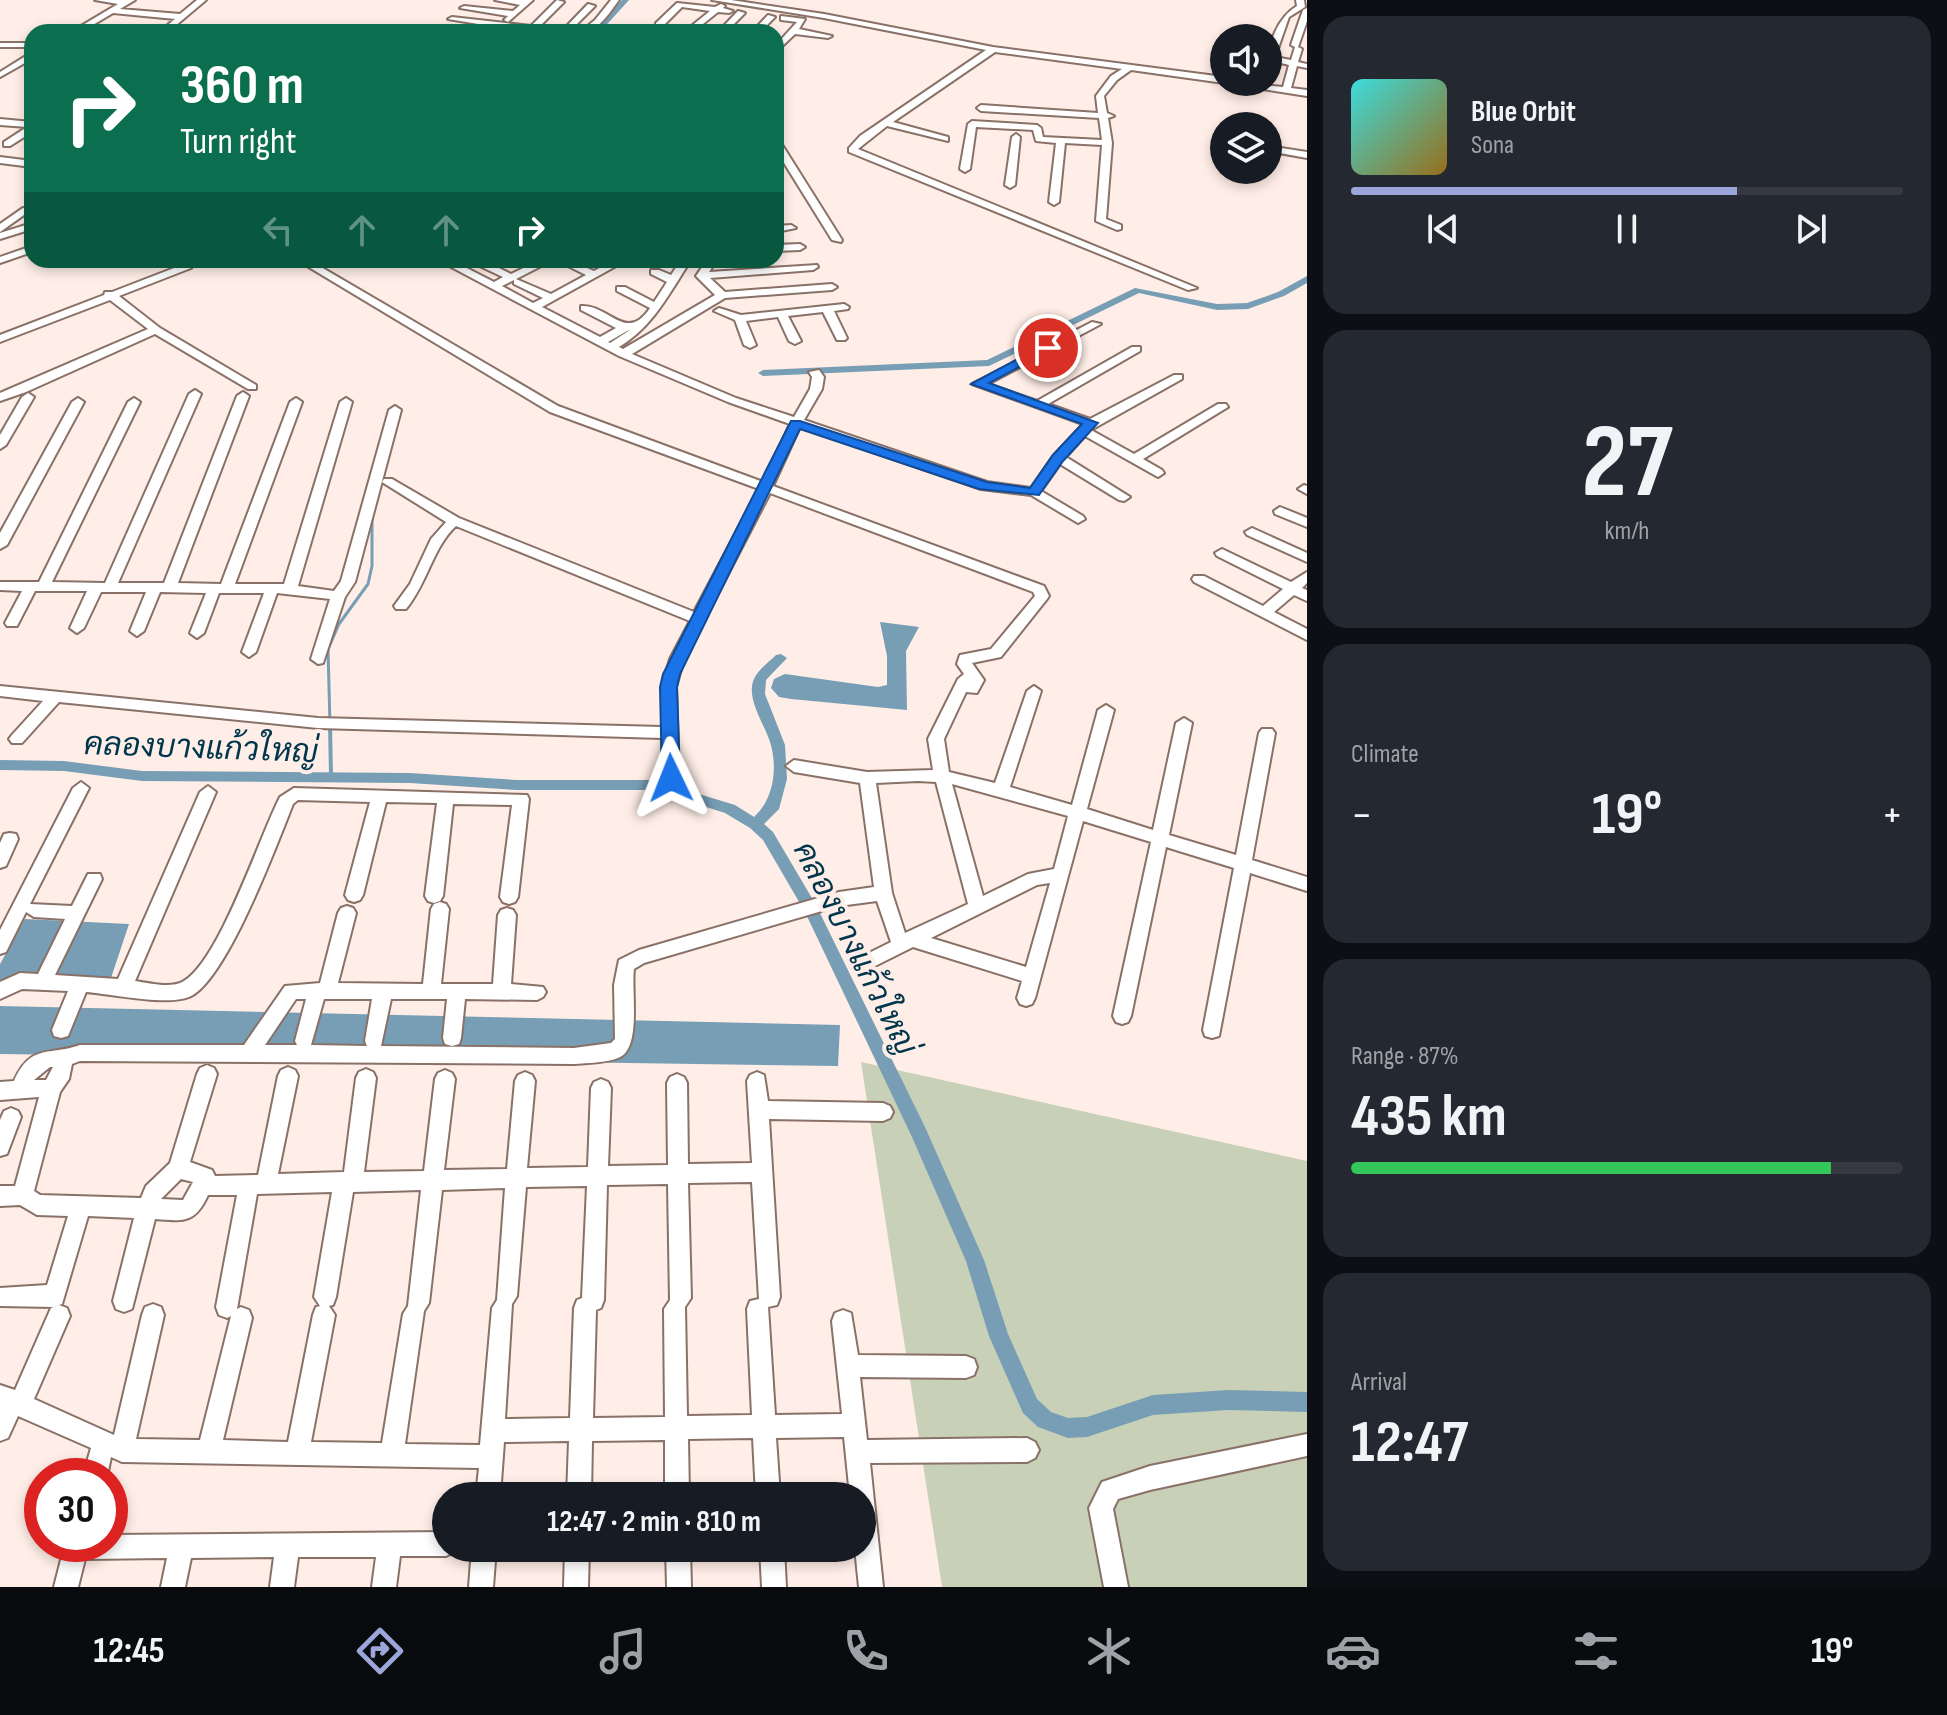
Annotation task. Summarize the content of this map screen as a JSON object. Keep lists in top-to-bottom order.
{
  "water": ["คลองบางแก้วใหญ่"],
  "page": {
    "turn": ["360 m", "Turn right"],
    "song": ["Blue Orbit", "Sona"],
    "tile": [
      ["27", "km/h"],
      "Climate",
      ["Range · 87%", "435 km"],
      ["Arrival", "12:47"]
    ],
    "heat": ["−", "19°", "+"],
    "limit": "30",
    "trip": "12:47 · 2 min · 810 m",
    "tabs": ["12:45", "19°"]
  }
}
